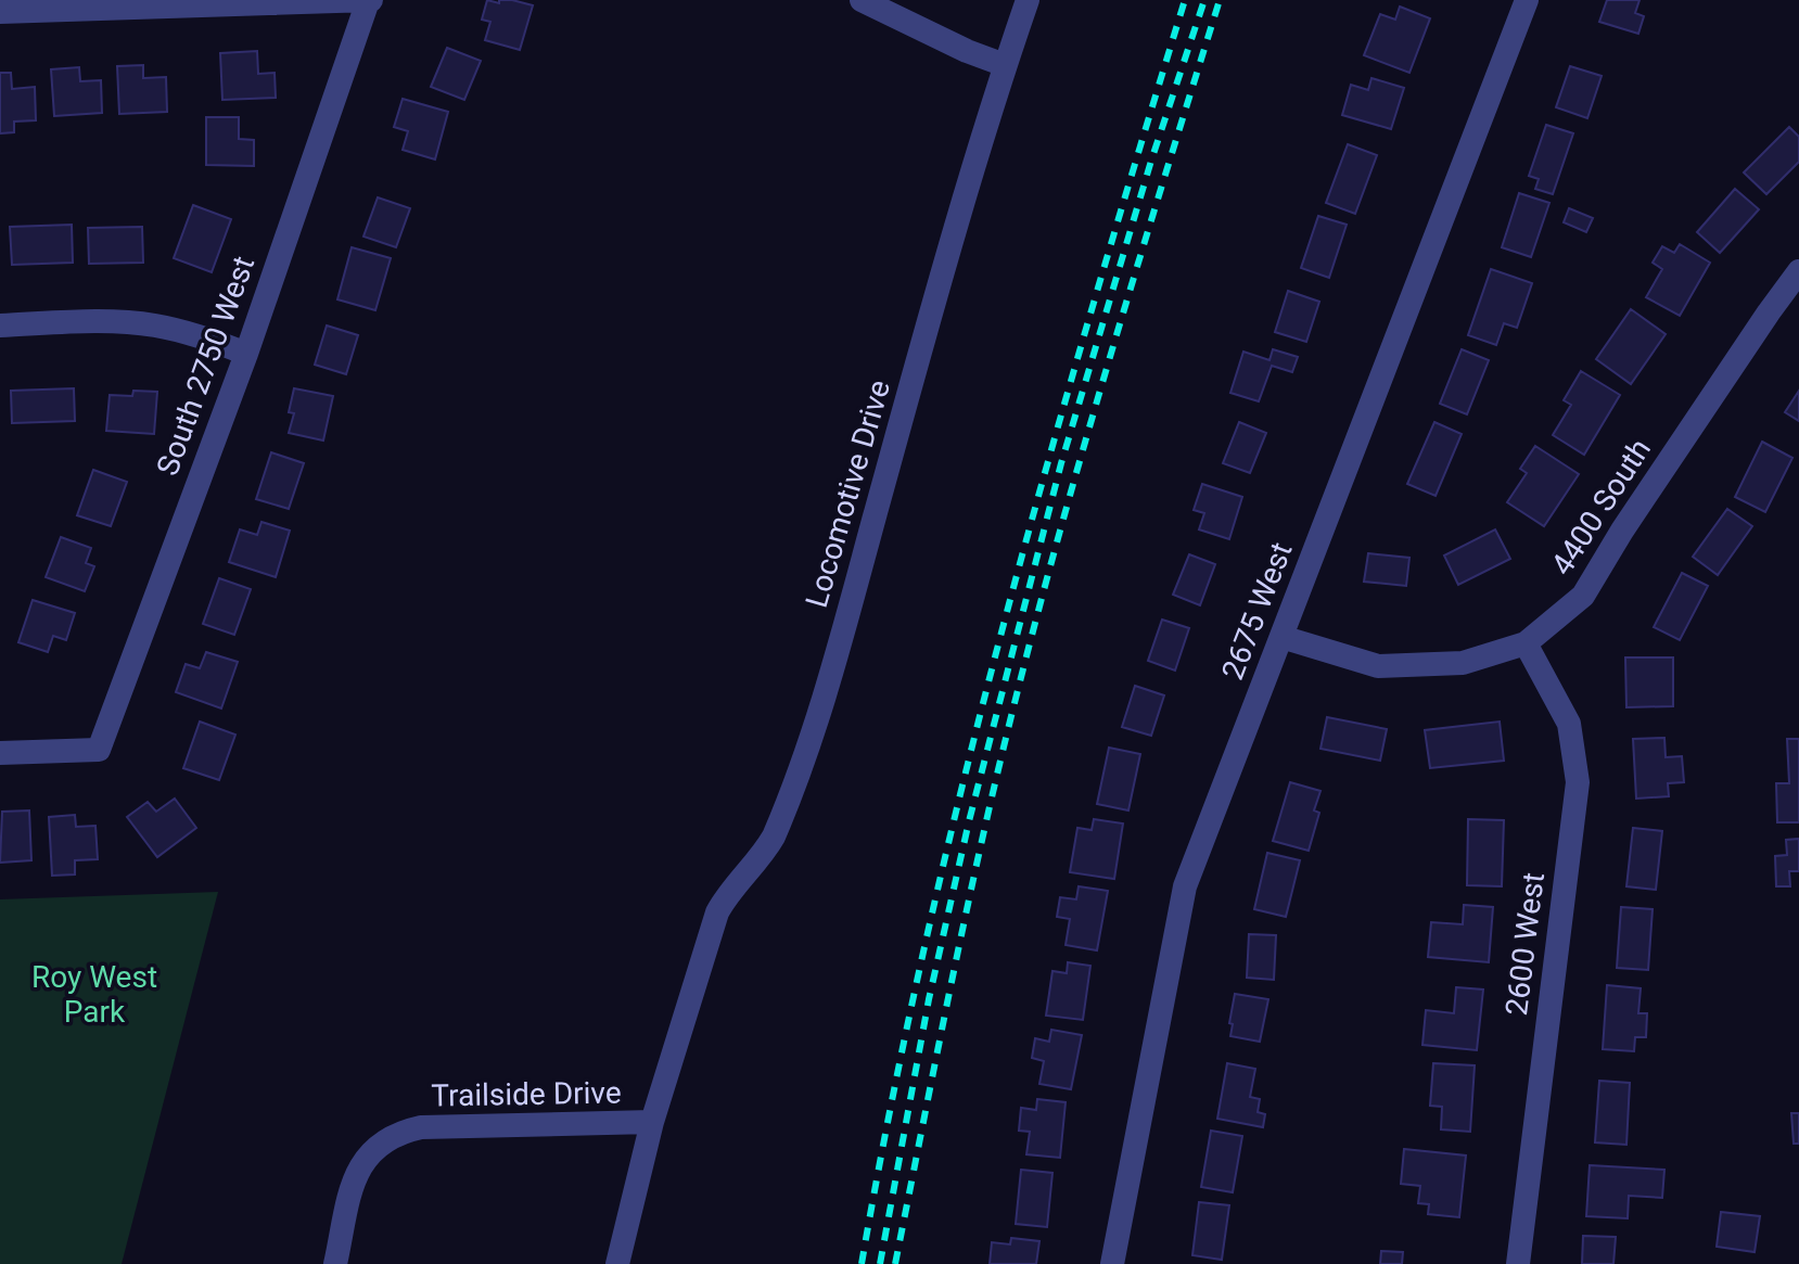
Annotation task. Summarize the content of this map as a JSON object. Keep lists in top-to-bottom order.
{
  "streets": {
    "street": [
      "South 2750 West",
      "Locomotive Drive",
      "4400 South",
      "2675 West",
      "2600 West",
      "Trailside Drive"
    ]
  },
  "crossings": [
    ["Locomotive Drive", "Trailside Drive"],
    ["4400 South", "2675 West"],
    ["4400 South", "2600 West"]
  ],
  "parks": ["Roy West Park"]
}
